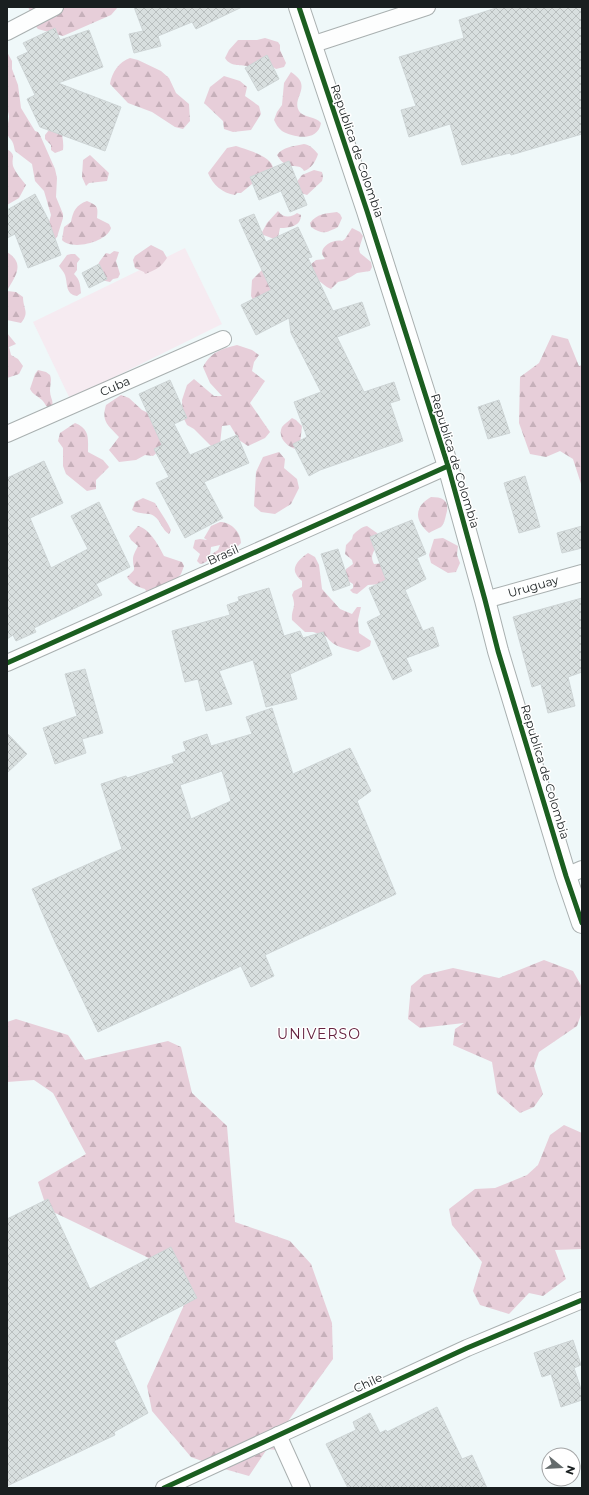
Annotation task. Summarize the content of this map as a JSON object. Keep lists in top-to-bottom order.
{
  "streets": {
    "street": [
      "Republica de Colombia",
      "Cuba",
      "Brasil",
      "Uruguay",
      "Chile"
    ]
  },
  "crossings": [
    ["Republica de Colombia", "Brasil"],
    ["Republica de Colombia", "Uruguay"]
  ],
  "districts": ["UNIVERSO"],
  "north": "right"
}
